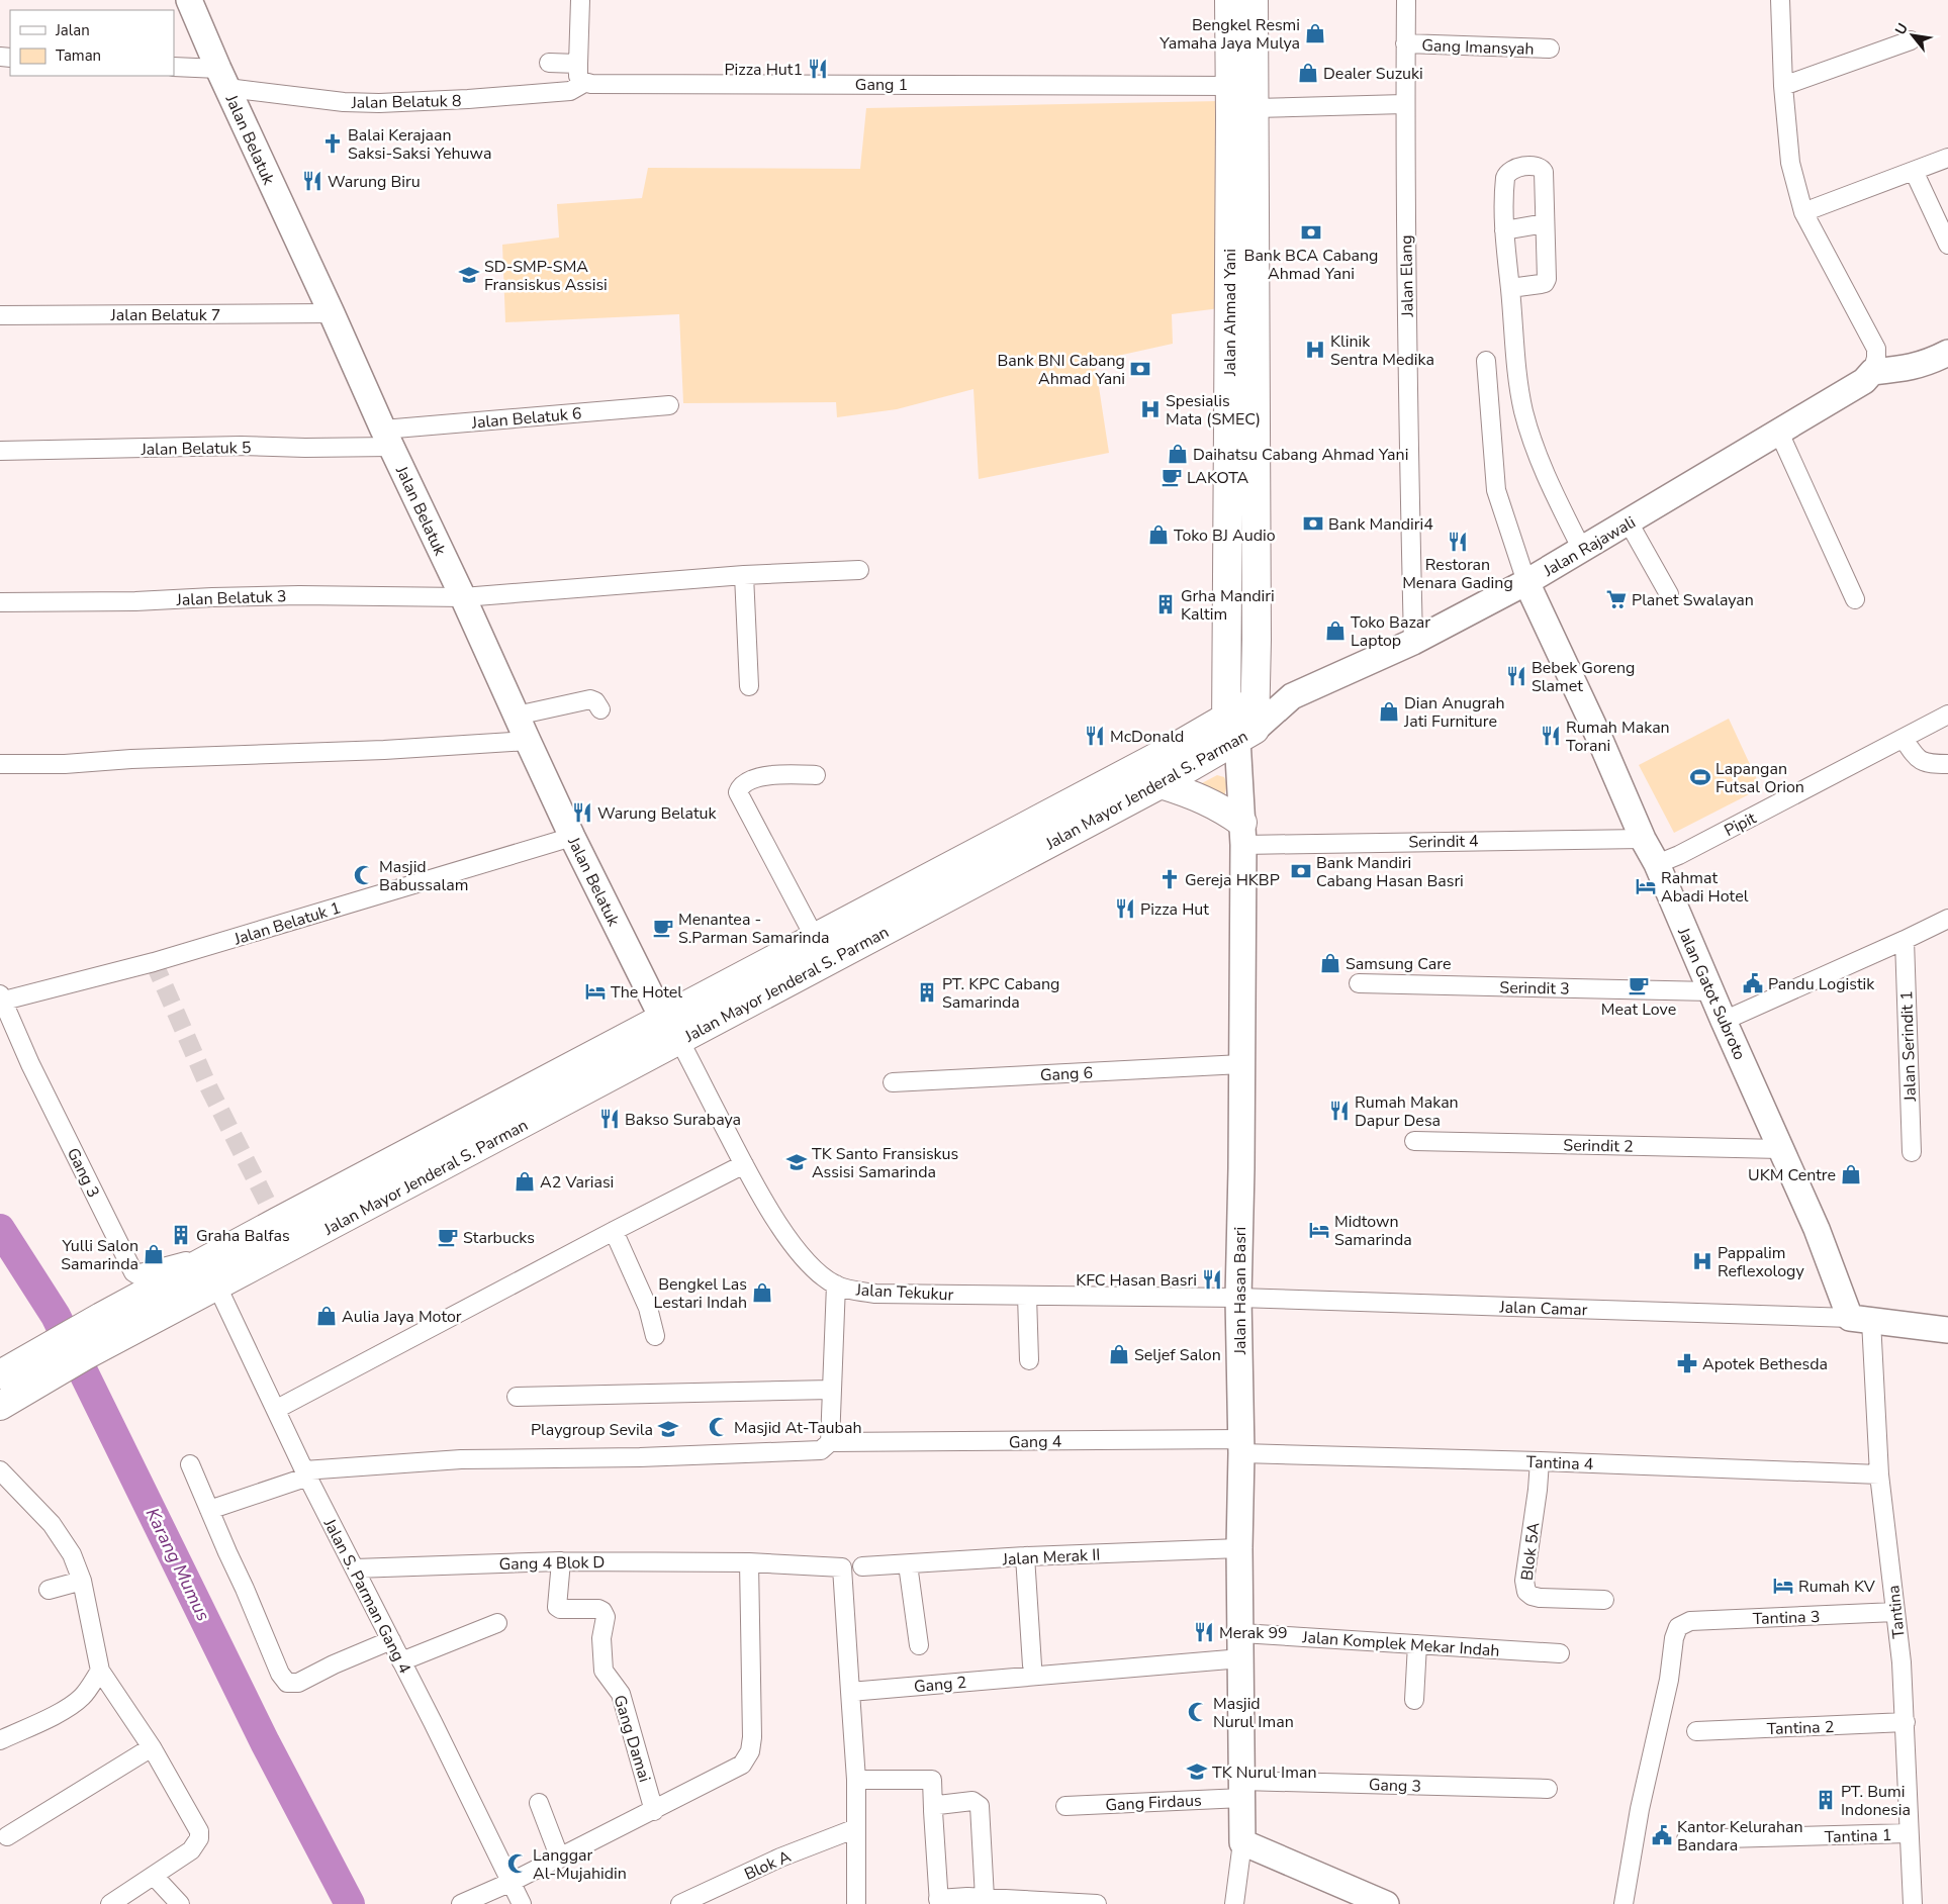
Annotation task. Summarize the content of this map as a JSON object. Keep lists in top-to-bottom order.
{
  "streets": {
    "main road": ["Jalan Ahmad Yani", "Jalan Mayor Jenderal S. Parman"],
    "street": [
      "Gang Imansyah",
      "Gang 1",
      "Jalan Belatuk 8",
      "Jalan Belatuk",
      "Jalan Elang",
      "Jalan Belatuk 7",
      "Jalan Belatuk 6",
      "Jalan Belatuk 5",
      "Jalan Rajawali",
      "Jalan Belatuk 3",
      "Pipit",
      "Serindit 4",
      "Jalan Belatuk 1",
      "Serindit 3",
      "Jalan Gatot Subroto",
      "Jalan Serindit 1",
      "Gang 6",
      "Serindit 2",
      "Gang 3",
      "Jalan Hasan Basri",
      "Jalan Tekukur",
      "Jalan Camar",
      "Gang 4",
      "Tantina 4",
      "Blok 5A",
      "Jalan Merak II",
      "Gang 4 Blok D",
      "Jalan S. Parman Gang 4",
      "Tantina",
      "Tantina 3",
      "Jalan Komplek Mekar Indah",
      "Gang 2",
      "Tantina 2",
      "Gang Damai",
      "Gang Firdaus",
      "Tantina 1",
      "Blok A"
    ]
  },
  "crossings": [
    ["Gang Imansyah", "Jalan Elang"],
    ["Gang 1", "Jalan Belatuk 8"],
    ["Gang 1", "Jalan Ahmad Yani"],
    ["Jalan Belatuk 8", "Jalan Belatuk"],
    ["Jalan Belatuk", "Jalan Belatuk 7"],
    ["Jalan Belatuk", "Jalan Belatuk 6"],
    ["Jalan Belatuk", "Jalan Belatuk 5"],
    ["Jalan Belatuk", "Jalan Belatuk 3"],
    ["Jalan Belatuk", "Jalan Mayor Jenderal S. Parman"],
    ["Jalan Belatuk", "Jalan Belatuk 1"],
    ["Jalan Elang", "Jalan Rajawali"],
    ["Jalan Ahmad Yani", "Jalan Mayor Jenderal S. Parman"],
    ["Jalan Ahmad Yani", "Jalan Hasan Basri"],
    ["Jalan Belatuk 6", "Jalan Belatuk 5"],
    ["Jalan Rajawali", "Jalan Mayor Jenderal S. Parman"],
    ["Jalan Rajawali", "Jalan Gatot Subroto"],
    ["Jalan Mayor Jenderal S. Parman", "Gang 3"],
    ["Jalan Mayor Jenderal S. Parman", "Jalan Hasan Basri"],
    ["Jalan Mayor Jenderal S. Parman", "Jalan Tekukur"],
    ["Jalan Mayor Jenderal S. Parman", "Jalan S. Parman Gang 4"],
    ["Pipit", "Jalan Gatot Subroto"],
    ["Serindit 4", "Jalan Gatot Subroto"],
    ["Serindit 4", "Jalan Hasan Basri"],
    ["Jalan Belatuk 1", "Gang 3"],
    ["Serindit 3", "Jalan Gatot Subroto"],
    ["Jalan Gatot Subroto", "Serindit 2"],
    ["Jalan Gatot Subroto", "Jalan Camar"],
    ["Jalan Gatot Subroto", "Tantina"],
    ["Gang 6", "Jalan Hasan Basri"],
    ["Gang 3", "Jalan Hasan Basri"],
    ["Gang 3", "Gang Firdaus"],
    ["Jalan Hasan Basri", "Jalan Tekukur"],
    ["Jalan Hasan Basri", "Jalan Camar"],
    ["Jalan Hasan Basri", "Gang 4"],
    ["Jalan Hasan Basri", "Tantina 4"],
    ["Jalan Hasan Basri", "Jalan Merak II"],
    ["Jalan Hasan Basri", "Jalan Komplek Mekar Indah"],
    ["Jalan Hasan Basri", "Gang 2"],
    ["Jalan Hasan Basri", "Gang Firdaus"],
    ["Jalan Tekukur", "Jalan Camar"],
    ["Jalan Camar", "Tantina"],
    ["Gang 4", "Tantina 4"],
    ["Tantina 4", "Blok 5A"],
    ["Tantina 4", "Tantina"],
    ["Gang 4 Blok D", "Jalan S. Parman Gang 4"],
    ["Gang 4 Blok D", "Gang 2"],
    ["Gang 4 Blok D", "Gang Damai"],
    ["Tantina", "Tantina 3"],
    ["Tantina", "Tantina 2"],
    ["Tantina", "Tantina 1"]
  ],
  "water": ["Karang Mumus"],
  "places": {
    "shop": [
      "Bengkel Resmi Yamaha Jaya Mulya",
      "Dealer Suzuki",
      "Daihatsu Cabang Ahmad Yani",
      "Toko BJ Audio",
      "Toko Bazar Laptop",
      "Dian Anugrah Jati Furniture",
      "Samsung Care",
      "UKM Centre",
      "A2 Variasi",
      "Yulli Salon Samarinda",
      "Bengkel Las Lestari Indah",
      "Aulia Jaya Motor",
      "Seljef Salon"
    ],
    "restaurant": [
      "Pizza Hut1",
      "Warung Biru",
      "Restoran Menara Gading",
      "Bebek Goreng Slamet",
      "McDonald",
      "Rumah Makan Torani",
      "Warung Belatuk",
      "Pizza Hut",
      "Rumah Makan Dapur Desa",
      "Bakso Surabaya",
      "KFC Hasan Basri",
      "Merak 99"
    ],
    "church": ["Balai Kerajaan Saksi-Saksi Yehuwa", "Gereja HKBP"],
    "bank": [
      "Bank BCA Cabang Ahmad Yani",
      "Bank BNI Cabang Ahmad Yani",
      "Bank Mandiri4",
      "Bank Mandiri Cabang Hasan Basri"
    ],
    "school or university": [
      "SD-SMP-SMA Fransiskus Assisi",
      "TK Santo Fransiskus Assisi Samarinda",
      "Playgroup Sevila",
      "TK Nurul Iman"
    ],
    "hospital": ["Klinik Sentra Medika", "Spesialis Mata (SMEC)", "Pappalim Reflexology"],
    "cafe": [
      "LAKOTA",
      "Menantea - S.Parman Samarinda",
      "Meat Love",
      "Starbucks"
    ],
    "supermarket": ["Planet Swalayan"],
    "building": [
      "Grha Mandiri Kaltim",
      "PT. KPC Cabang Samarinda",
      "Graha Balfas",
      "PT. Bumi Indonesia"
    ],
    "sports": ["Lapangan Futsal Orion"],
    "mosque": [
      "Masjid Babussalam",
      "Masjid At-Taubah",
      "Masjid Nurul Iman",
      "Langgar Al-Mujahidin"
    ],
    "hotel": [
      "Rahmat Abadi Hotel",
      "The Hotel",
      "Midtown Samarinda",
      "Rumah KV"
    ],
    "public building": ["Pandu Logistik", "Kantor Kelurahan Bandara"],
    "pharmacy": ["Apotek Bethesda"]
  },
  "legend": ["Jalan", "Taman"],
  "north": "top left"
}
